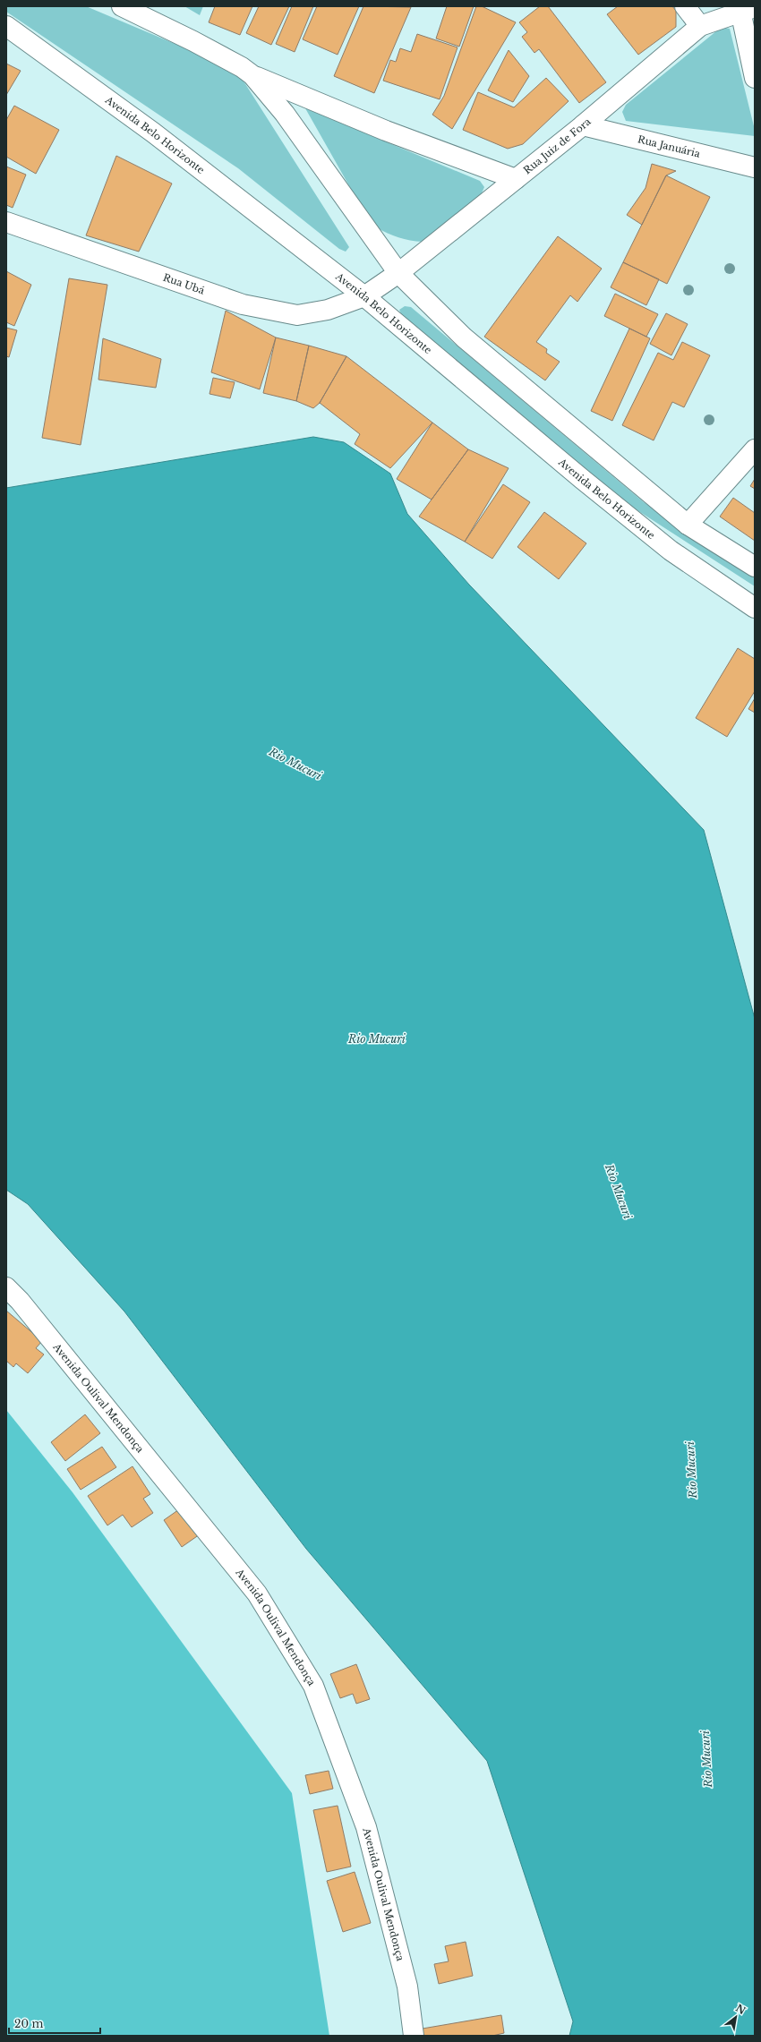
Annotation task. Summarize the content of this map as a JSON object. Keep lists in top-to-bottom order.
{
  "streets": {
    "street": [
      "Avenida Belo Horizonte",
      "Rua Juiz de Fora",
      "Rua Januária",
      "Rua Ubá",
      "Avenida Oulival Mendonça"
    ]
  },
  "crossings": [
    ["Avenida Belo Horizonte", "Rua Juiz de Fora"],
    ["Avenida Belo Horizonte", "Rua Ubá"],
    ["Rua Juiz de Fora", "Rua Januária"],
    ["Rua Juiz de Fora", "Rua Ubá"]
  ],
  "water": ["Rio Mucuri"],
  "scale_bar": "20 m",
  "north": "top right"
}
